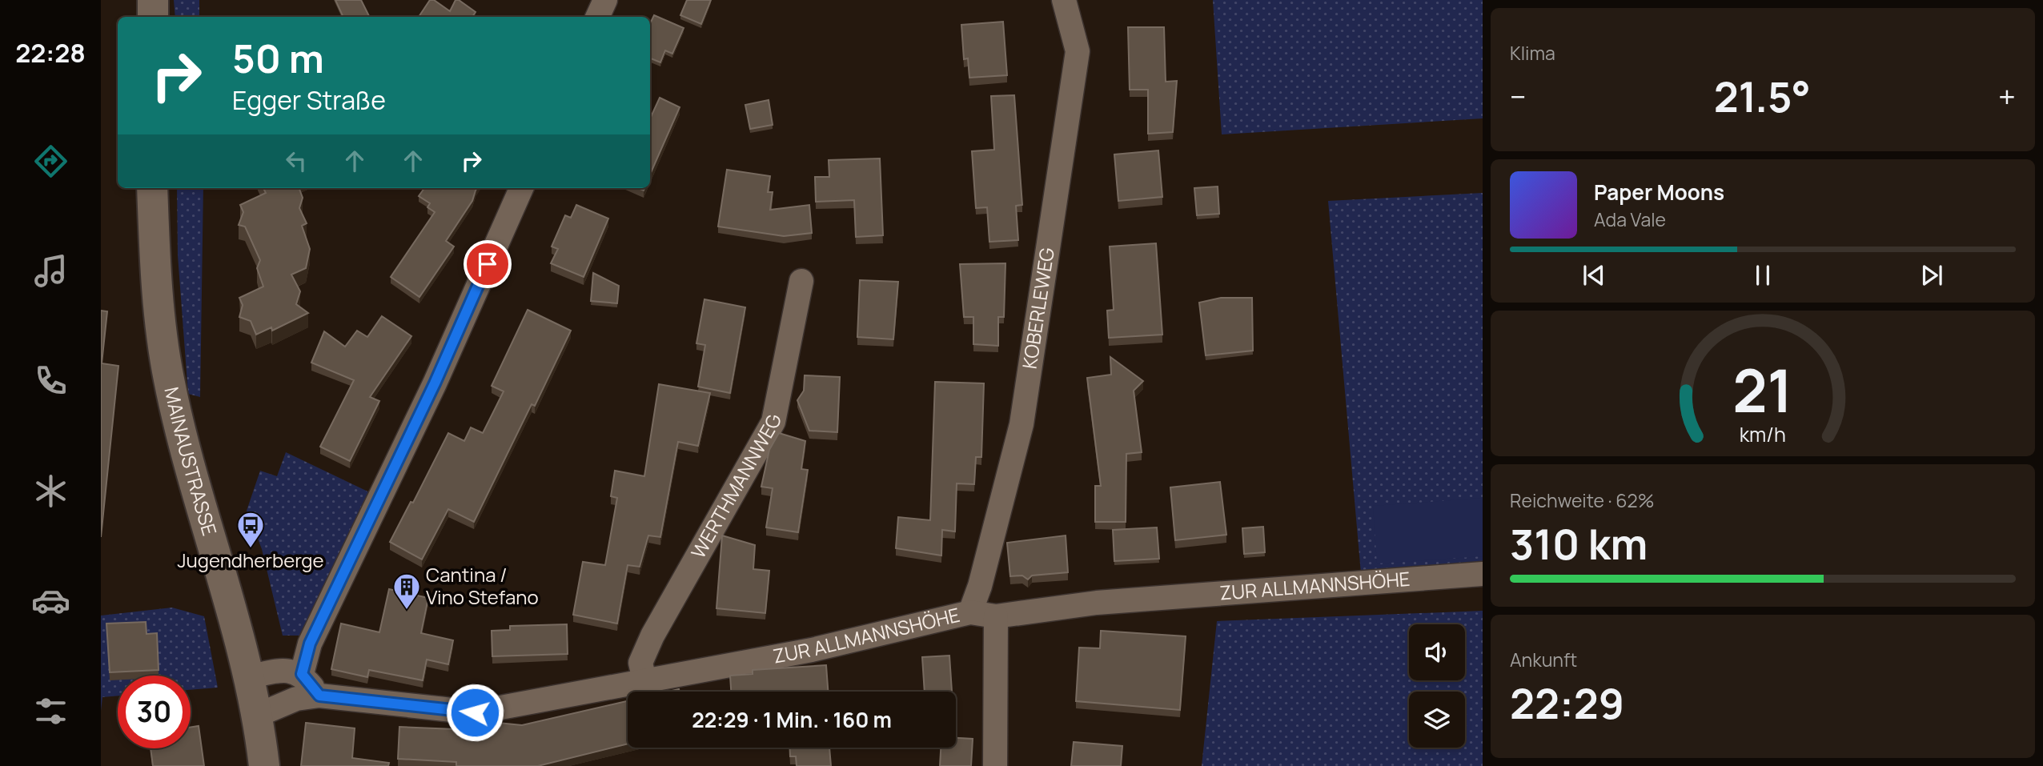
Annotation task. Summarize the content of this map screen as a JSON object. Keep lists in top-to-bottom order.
{
  "streets": {
    "main road": ["MAINAUSTRASSE"],
    "street": ["KOBERLEWEG", "WERTHMANNWEG", "ZUR ALLMANNSHÖHE"]
  },
  "crossings": [
    ["KOBERLEWEG", "ZUR ALLMANNSHÖHE"],
    ["MAINAUSTRASSE", "ZUR ALLMANNSHÖHE"],
    ["WERTHMANNWEG", "ZUR ALLMANNSHÖHE"]
  ],
  "places": {
    "bus stop": ["Jugendherberge"],
    "building": ["Cantina / Vino Stefano"]
  },
  "page": {
    "tabs": "22:28",
    "tile": [
      "Klima",
      ["Reichweite · 62%", "310 km"],
      ["Ankunft", "22:29"]
    ],
    "turn": ["50 m", "Egger Straße"],
    "heat": ["−", "21.5°", "+"],
    "song": ["Paper Moons", "Ada Vale"],
    "limit": "30",
    "trip": "22:29 · 1 Min. · 160 m",
    "gauge": ["21", "km/h"]
  }
}
